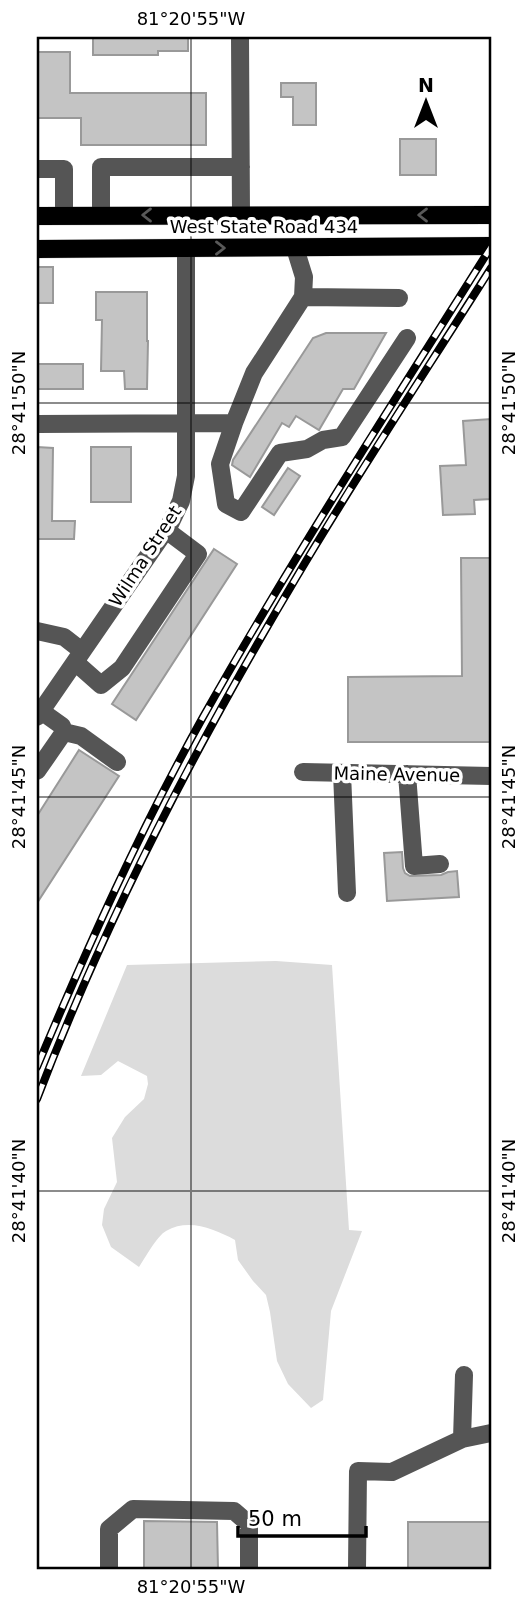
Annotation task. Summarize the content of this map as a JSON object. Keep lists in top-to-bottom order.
{
  "streets": {
    "main road": ["West State Road 434"],
    "street": ["Wilma Street", "Maine Avenue"]
  },
  "crossings": [
    ["West State Road 434", "Wilma Street"]
  ],
  "scale_bar": "50 m",
  "north": "top",
  "coordinates": [
    "81°20'55\"W",
    "28°41'50\"N",
    "28°41'45\"N",
    "28°41'40\"N"
  ]
}
